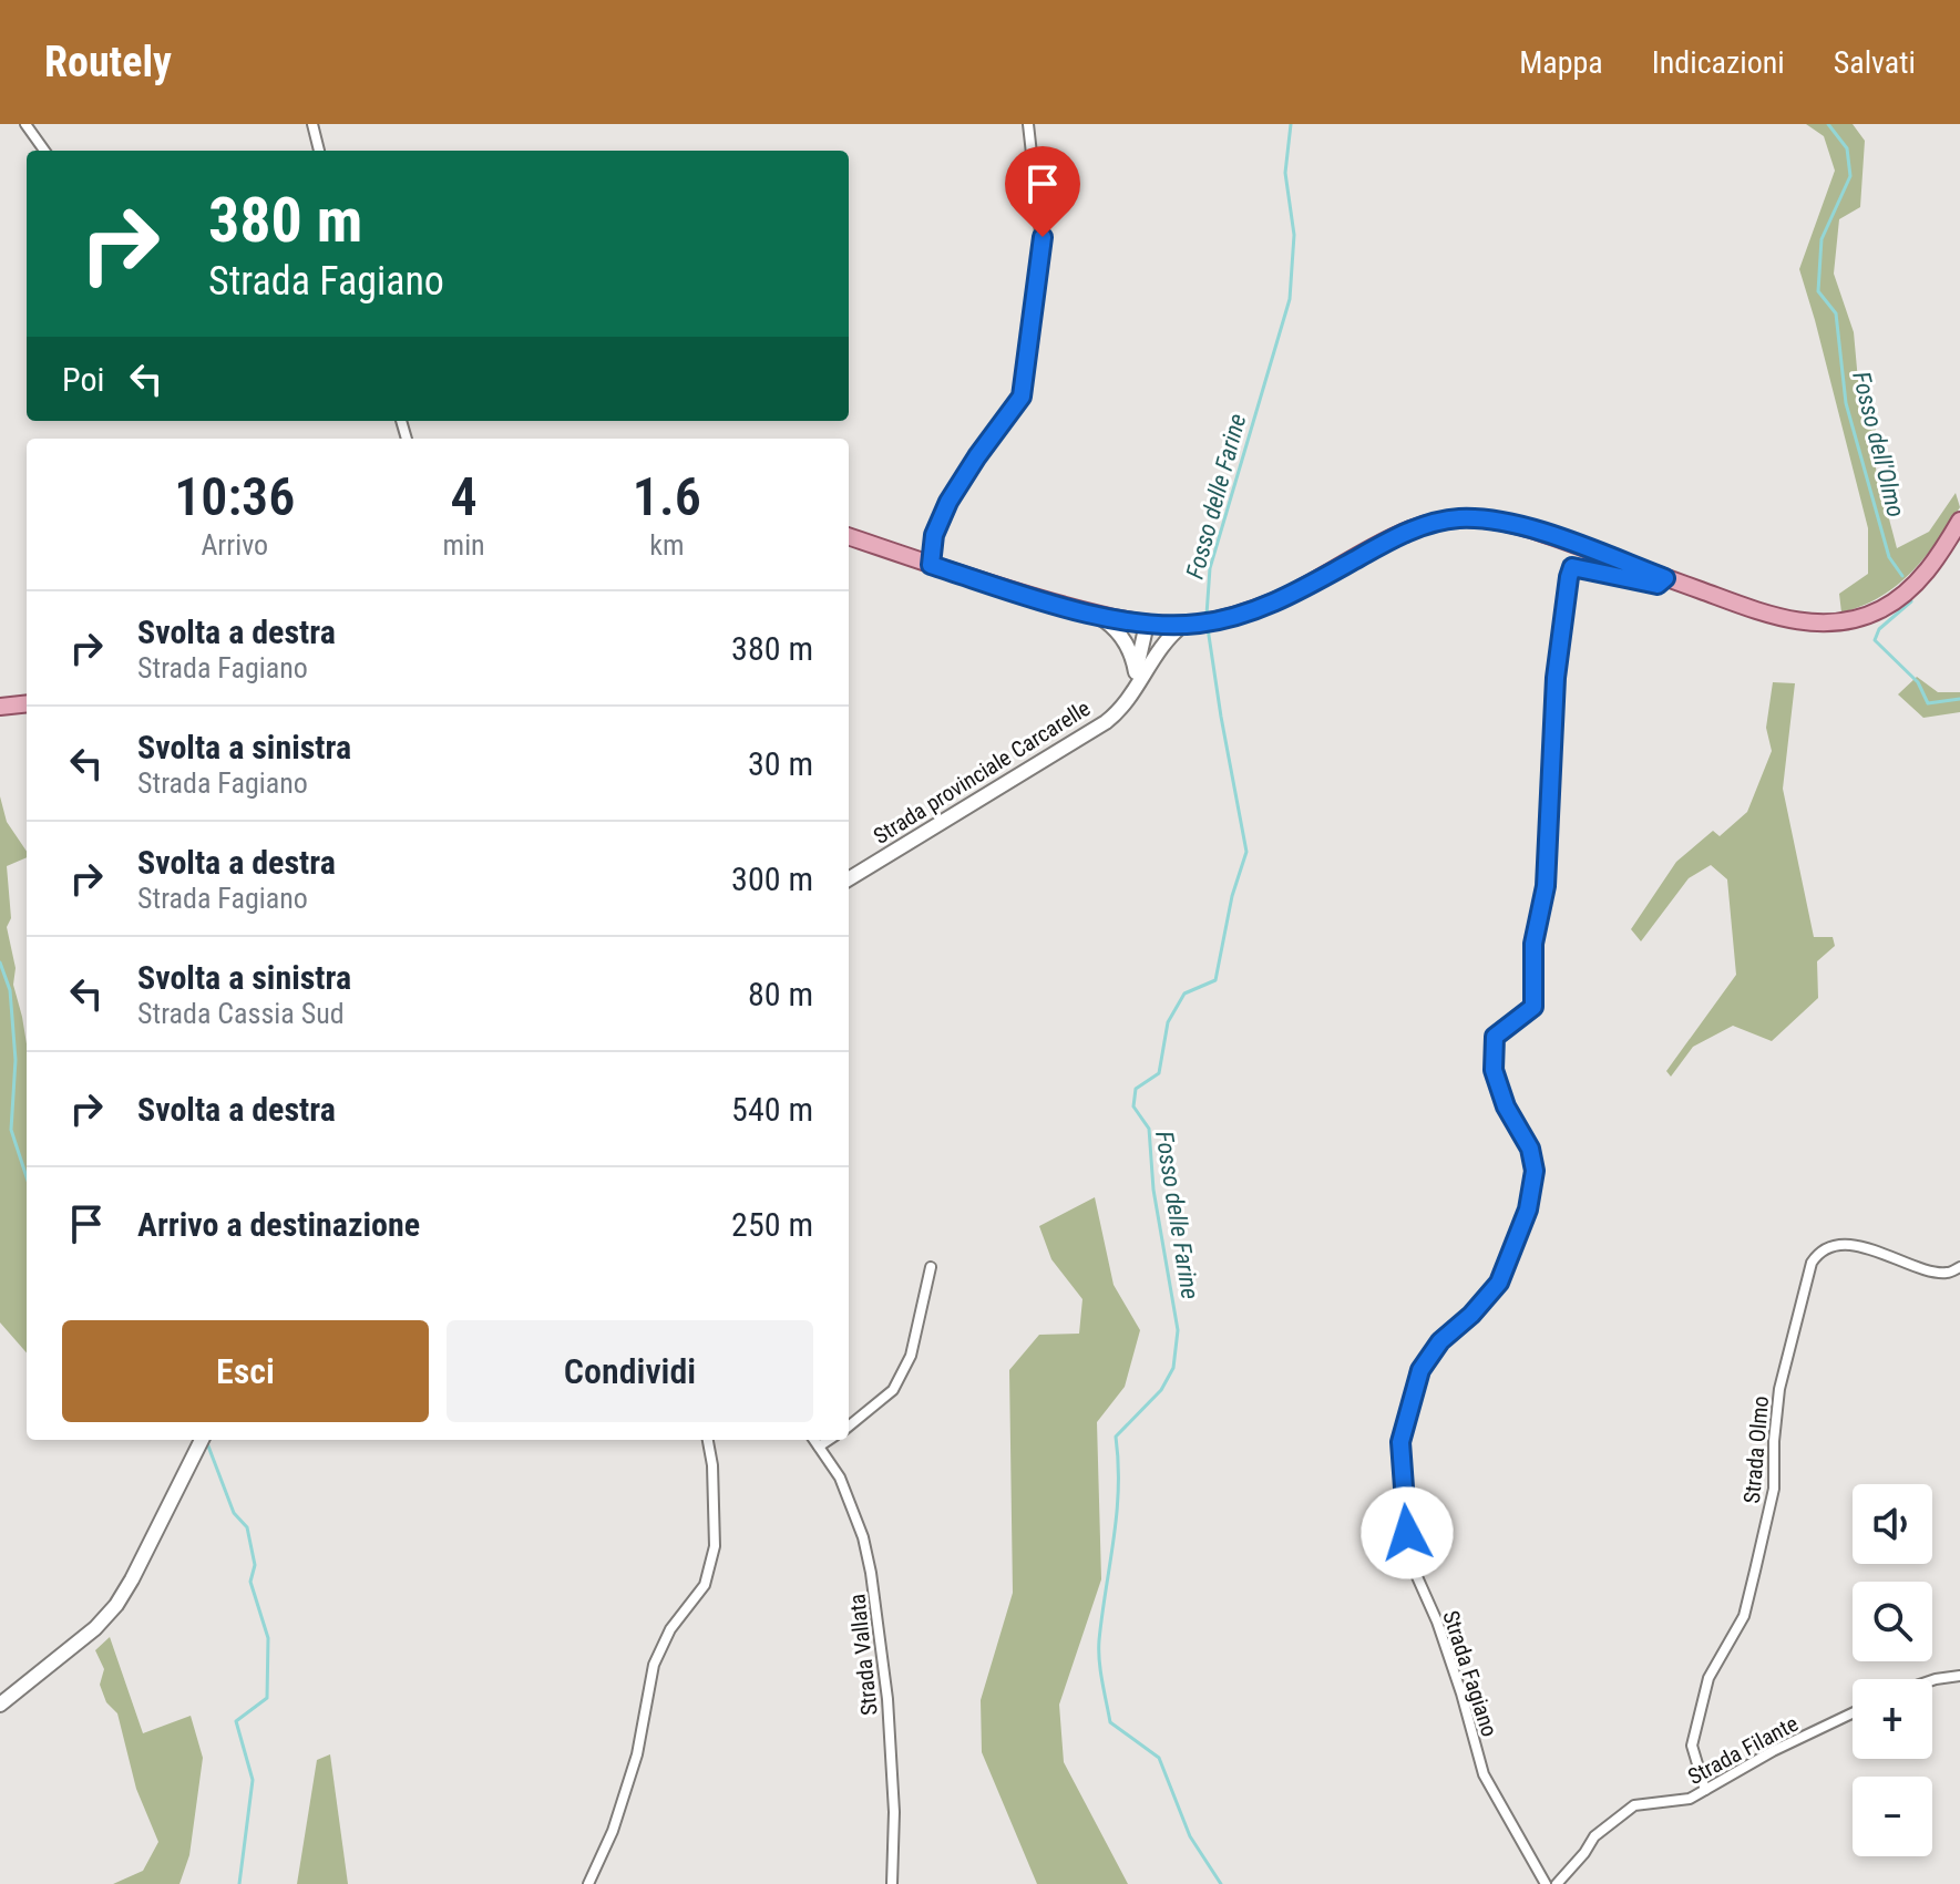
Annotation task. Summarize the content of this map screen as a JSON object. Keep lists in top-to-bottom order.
{
  "streets": {
    "main road": ["Strada provinciale Carcarelle"],
    "street": [
      "Strada Olmo",
      "Strada Vallata",
      "Strada Fagiano",
      "Strada Filante"
    ]
  },
  "crossings": [
    ["Strada Olmo", "Strada Filante"]
  ],
  "water": ["Fosso dell'Olmo", "Fosso delle Farine"],
  "page": {
    "header": "Routely",
    "nav": ["Mappa", "Indicazioni", "Salvati"],
    "turn": ["380 m", "Strada Fagiano"],
    "then": "Poi",
    "eta": [
      "10:36",
      "Arrivo",
      "4",
      "min",
      "1.6",
      "km"
    ],
    "list": [
      {
        "name": "Svolta a destra",
        "note": "Strada Fagiano",
        "value": "380 m"
      },
      {
        "name": "Svolta a sinistra",
        "note": "Strada Fagiano",
        "value": "30 m"
      },
      {
        "name": "Svolta a destra",
        "note": "Strada Fagiano",
        "value": "300 m"
      },
      {
        "name": "Svolta a sinistra",
        "note": "Strada Cassia Sud",
        "value": "80 m"
      },
      {
        "name": "Svolta a destra",
        "value": "540 m"
      },
      {
        "name": "Arrivo a destinazione",
        "value": "250 m"
      }
    ],
    "buttons": ["Esci", "Condividi"],
    "map_buttons": ["+", "−"]
  }
}
